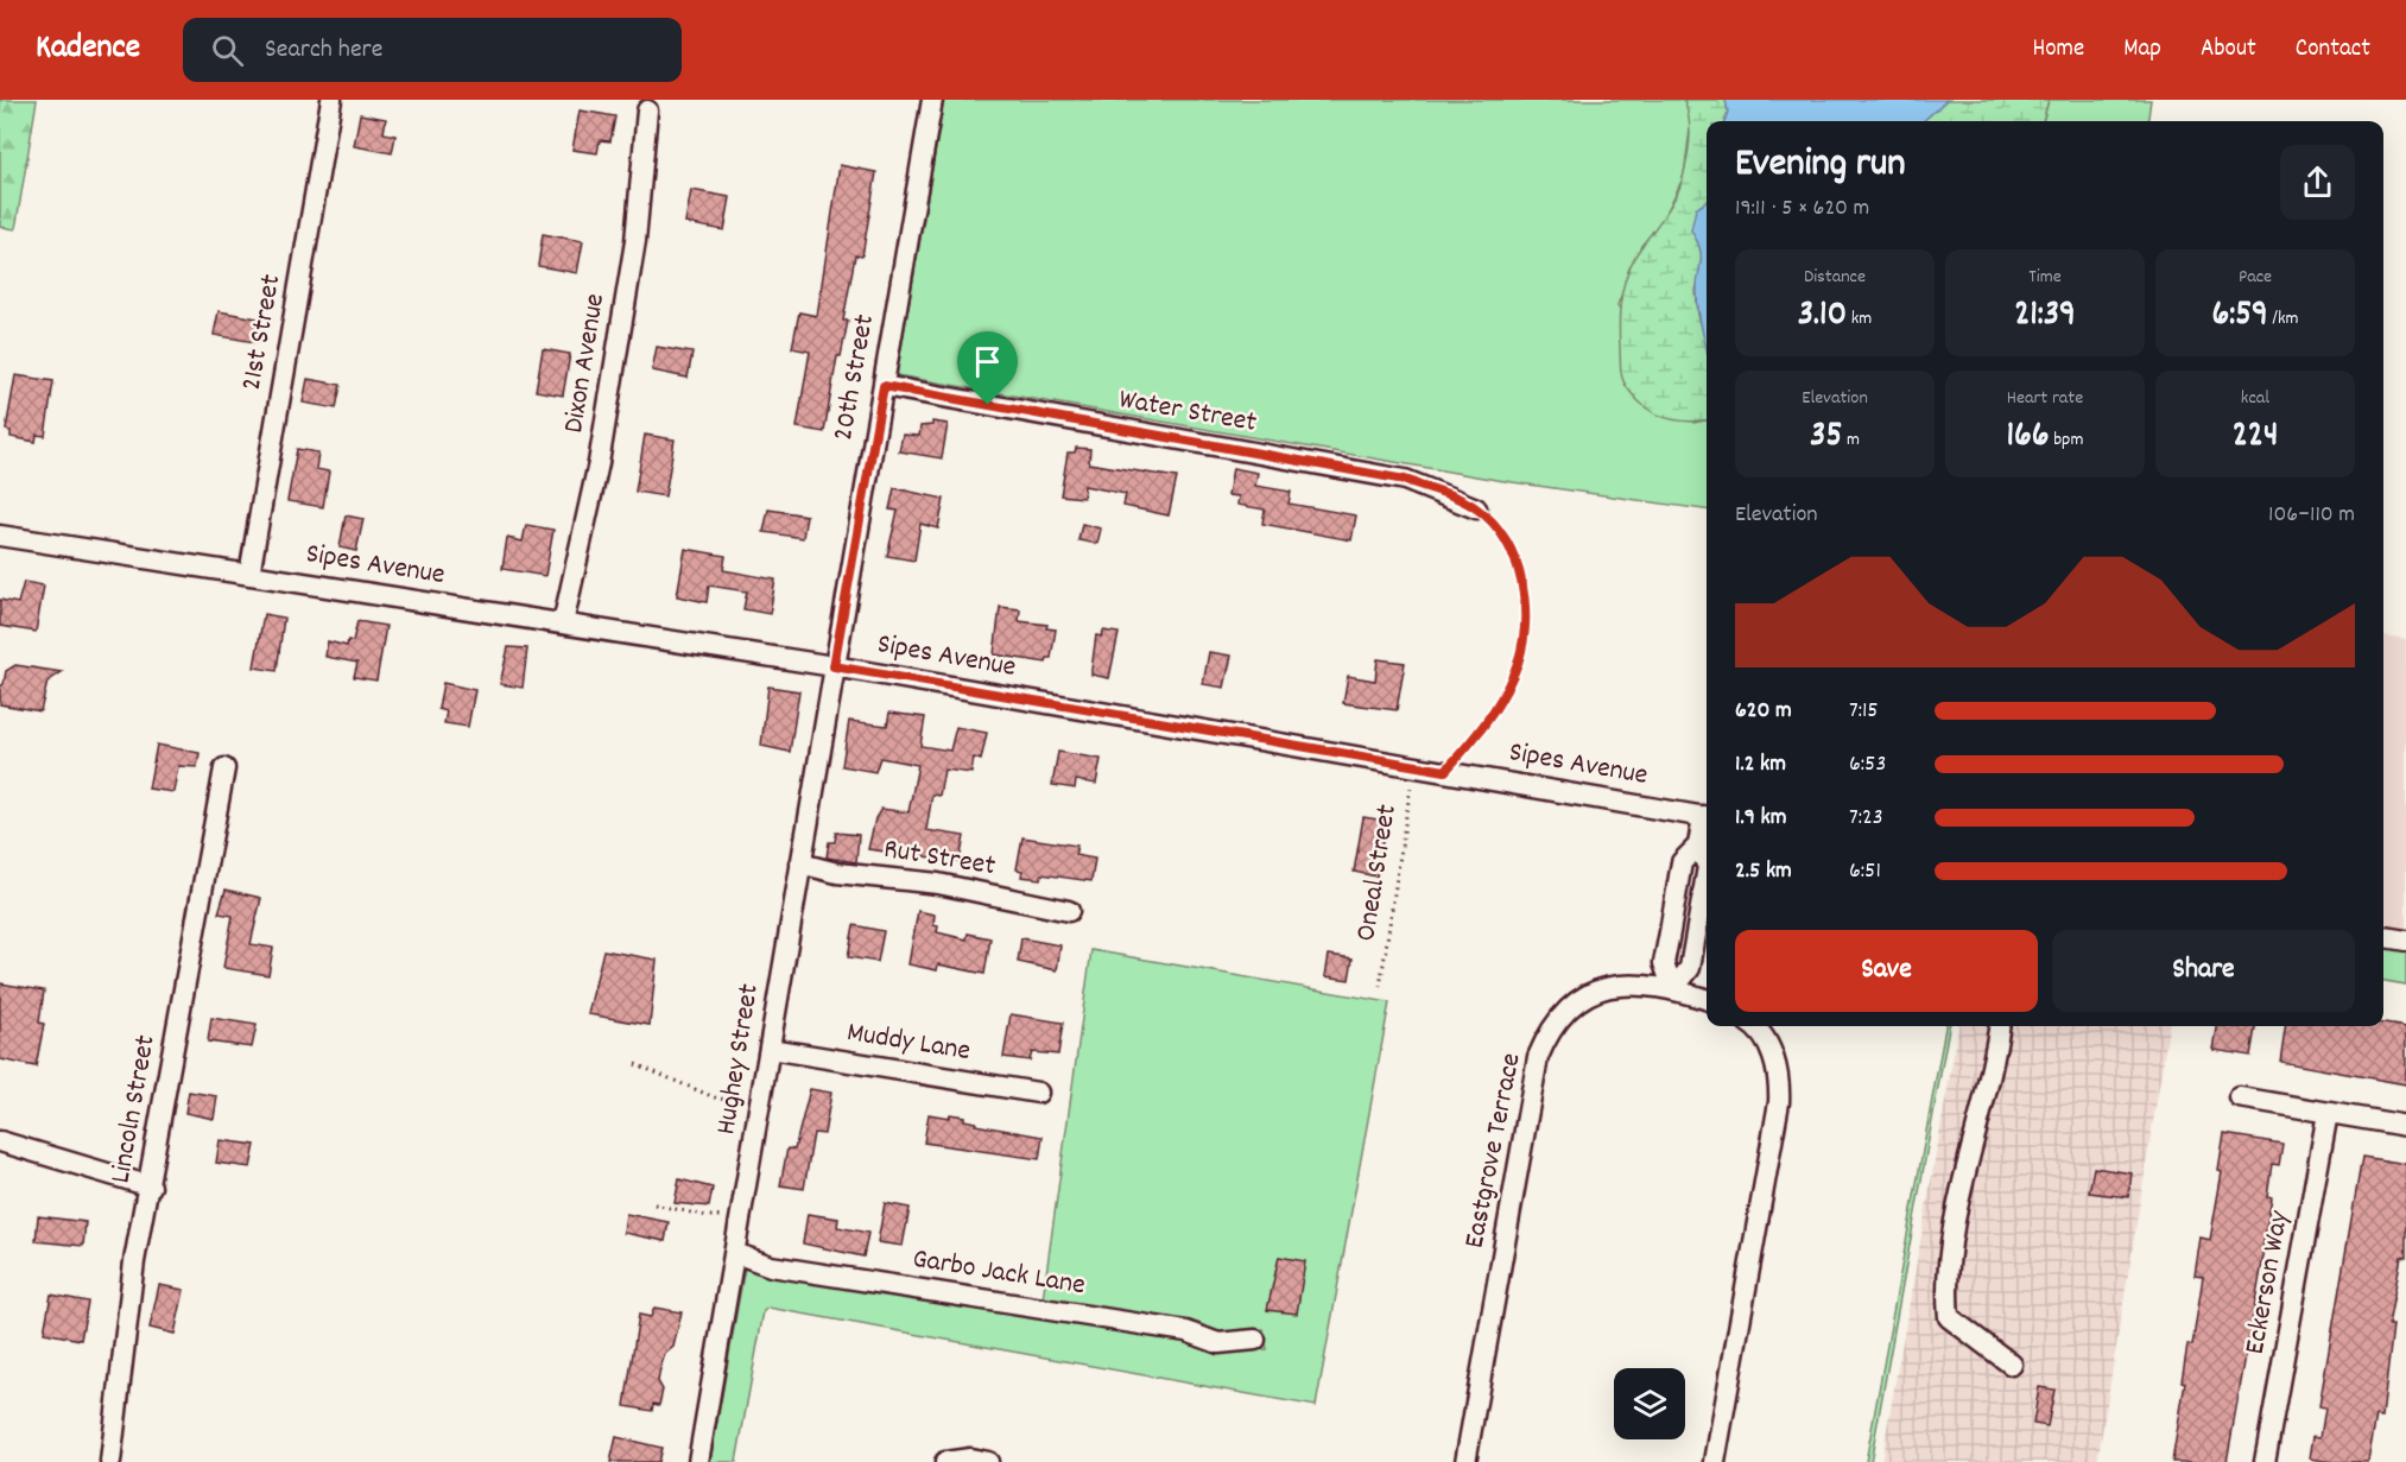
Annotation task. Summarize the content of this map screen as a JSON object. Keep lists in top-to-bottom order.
{
  "streets": {
    "street": [
      "21st Street",
      "Dixon Avenue",
      "20th Street",
      "Water Street",
      "Sipes Avenue",
      "Rut Street",
      "Muddy Lane",
      "Hughey Street",
      "Lincoln Street",
      "Eastgrove Terrace",
      "Garbo Jack Lane",
      "Eckerson Way"
    ],
    "path": ["Oneal Street"]
  },
  "crossings": [
    ["21st Street", "Sipes Avenue"],
    ["Dixon Avenue", "Sipes Avenue"],
    ["20th Street", "Water Street"],
    ["20th Street", "Sipes Avenue"],
    ["20th Street", "Hughey Street"],
    ["Sipes Avenue", "Oneal Street"],
    ["Sipes Avenue", "Hughey Street"],
    ["Rut Street", "Hughey Street"],
    ["Muddy Lane", "Hughey Street"],
    ["Hughey Street", "Garbo Jack Lane"]
  ],
  "page": {
    "header": "Kadence",
    "search": "Search here",
    "nav": [
      "Home",
      "Map",
      "About",
      "Contact"
    ],
    "heading": ["Evening run", "19:11 · 5 × 620 m"],
    "stats": [
      ["Distance", "3.10 km"],
      ["Time", "21:39"],
      ["Pace", "6:59 /km"],
      ["Elevation", "35 m"],
      ["Heart rate", "166 bpm"],
      ["kcal", "224"]
    ],
    "chart": ["Elevation", "106–110 m"],
    "list": [
      {
        "name": "620 m",
        "note": "7:15"
      },
      {
        "name": "1.2 km",
        "note": "6:53"
      },
      {
        "name": "1.9 km",
        "note": "7:23"
      },
      {
        "name": "2.5 km",
        "note": "6:51"
      }
    ],
    "buttons": ["Save", "Share"]
  }
}
